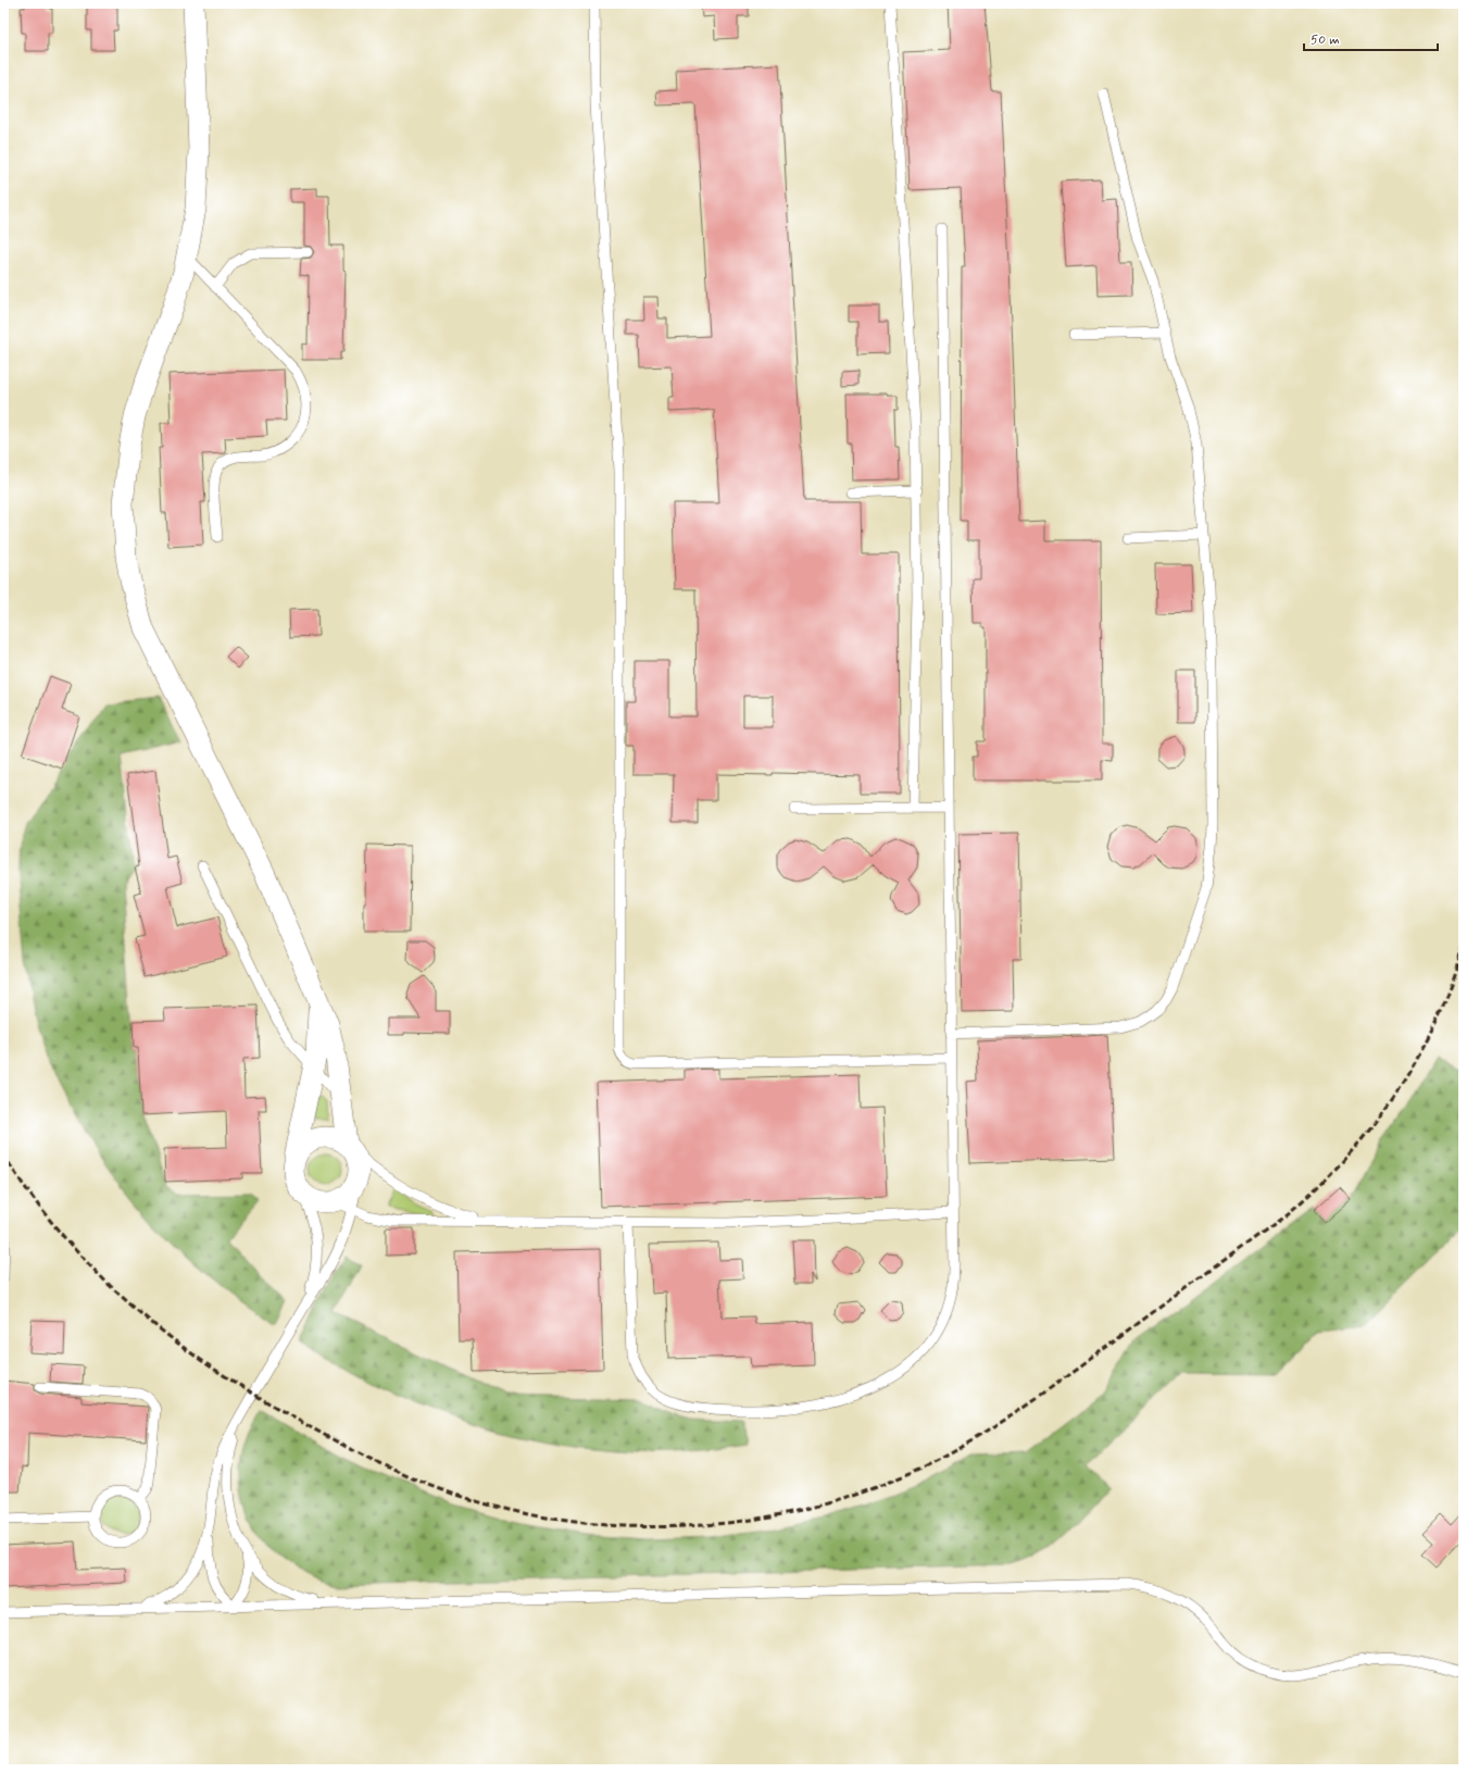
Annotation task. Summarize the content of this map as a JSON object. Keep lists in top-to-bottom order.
{
  "scale_bar": "50 m"
}
